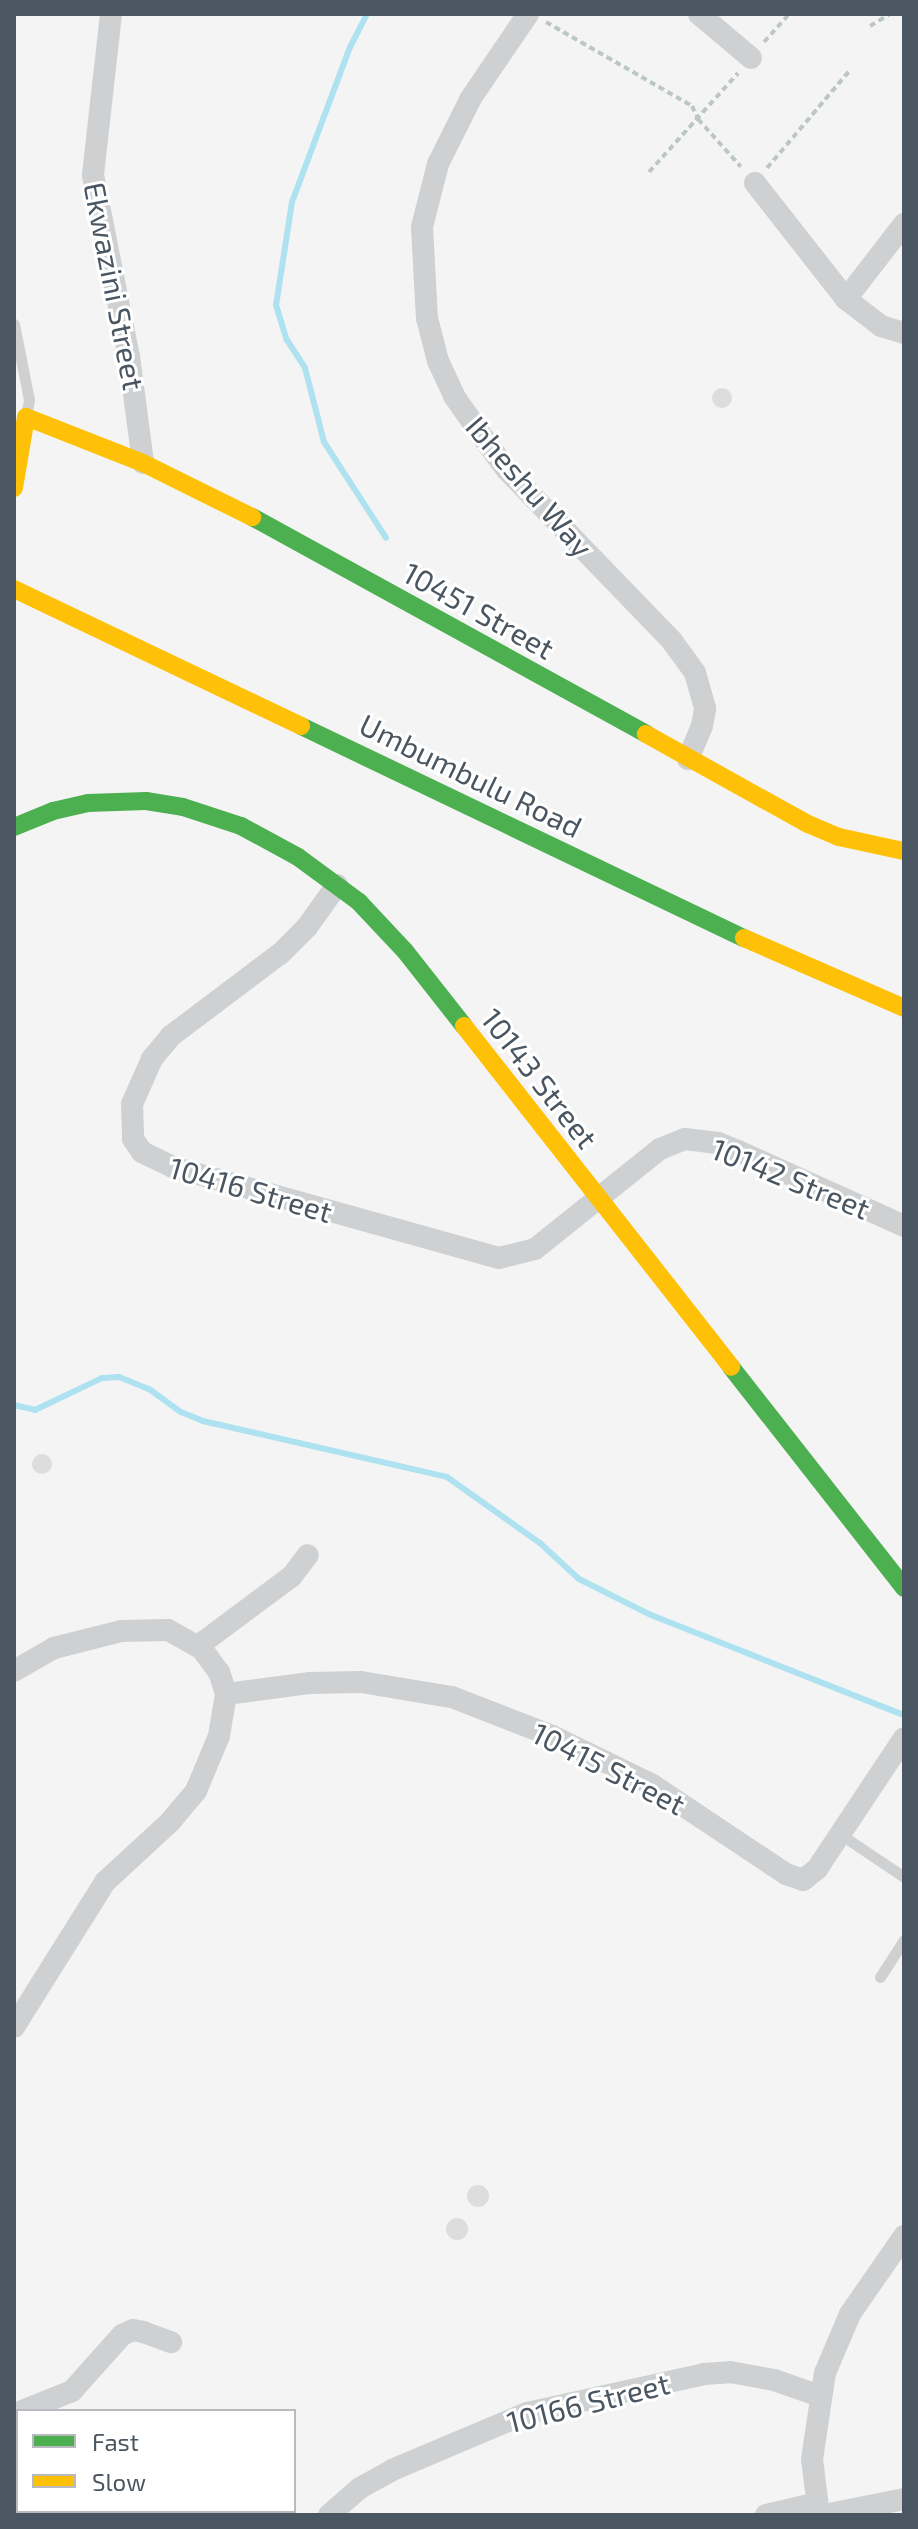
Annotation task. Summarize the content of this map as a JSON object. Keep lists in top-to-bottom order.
{
  "streets": {
    "street": [
      "Ekwazini Street",
      "Ibheshu Way",
      "10451 Street",
      "Umbumbulu Road",
      "10143 Street",
      "10142 Street",
      "10416 Street",
      "10415 Street",
      "10166 Street"
    ]
  },
  "crossings": [
    ["Ekwazini Street", "10451 Street"],
    ["Ibheshu Way", "10451 Street"],
    ["10143 Street", "10142 Street"],
    ["10143 Street", "10416 Street"],
    ["10142 Street", "10416 Street"]
  ],
  "legend": ["Fast", "Slow"]
}
